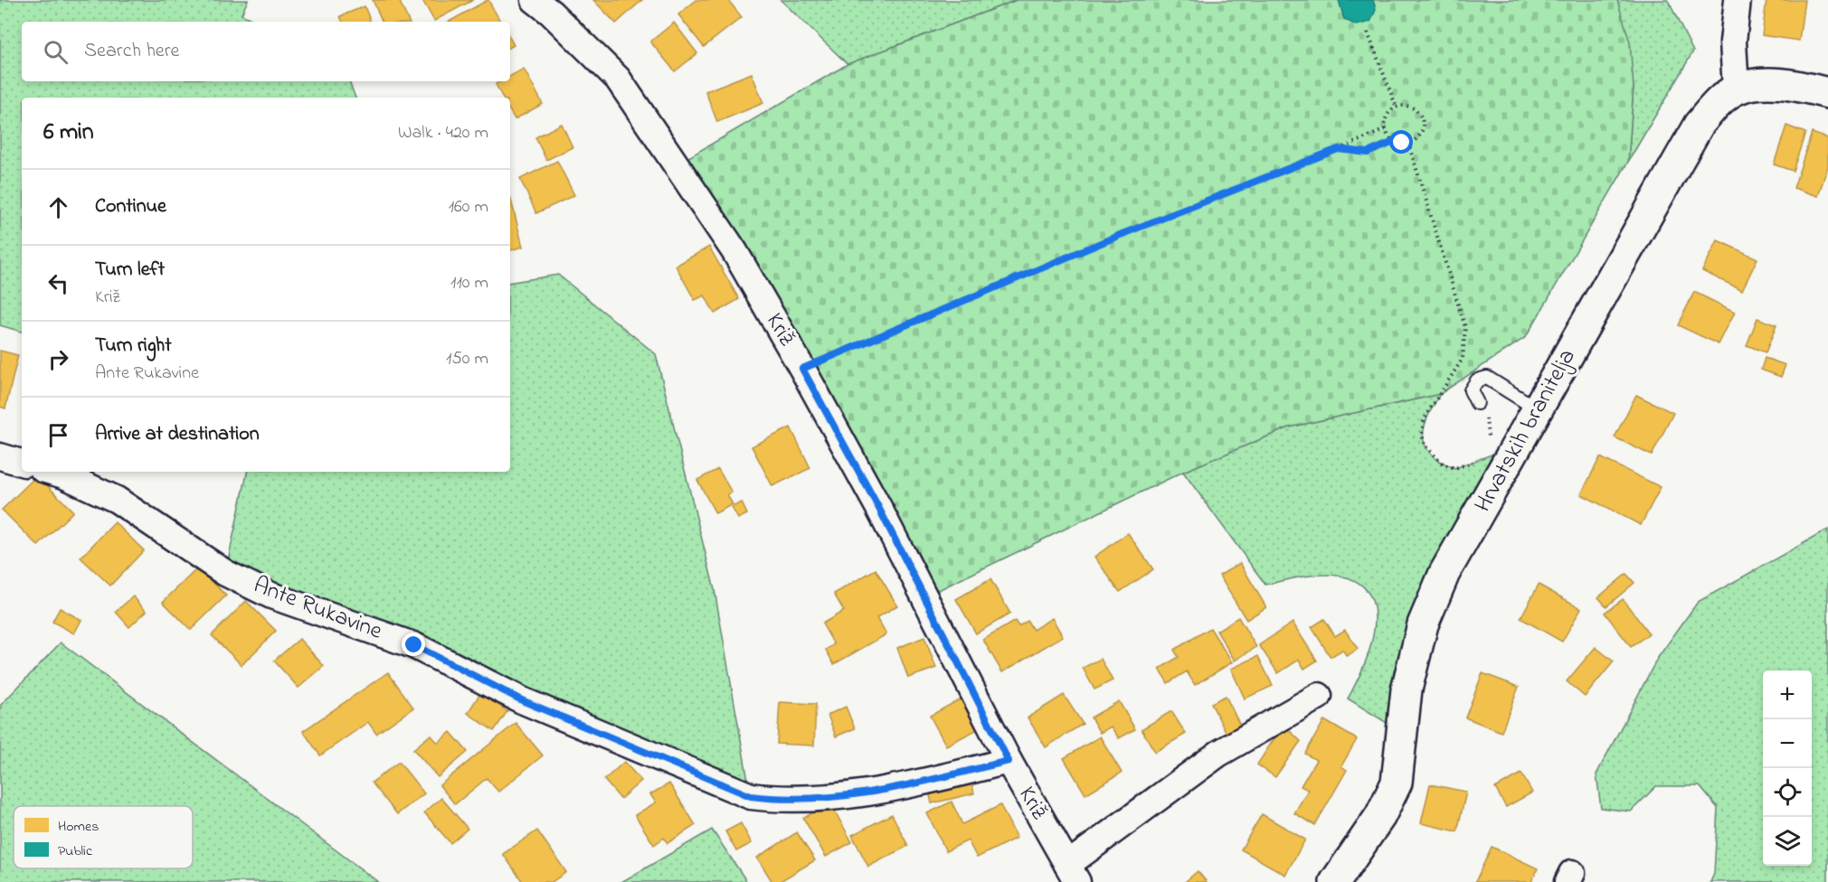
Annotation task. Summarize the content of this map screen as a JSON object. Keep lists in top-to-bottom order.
{
  "streets": {
    "street": ["Križ", "Hrvatskih branitelja", "Ante Rukavine"]
  },
  "crossings": [
    ["Križ", "Ante Rukavine"]
  ],
  "legend": ["Homes", "Public"],
  "page": {
    "search": "Search here",
    "heading": ["6 min", "Walk · 420 m"],
    "list": [
      ["Continue", "160 m"],
      ["Turn left", "Križ", "110 m"],
      ["Turn right", "Ante Rukavine", "150 m"],
      "Arrive at destination"
    ],
    "map_buttons": ["+", "−"]
  }
}
